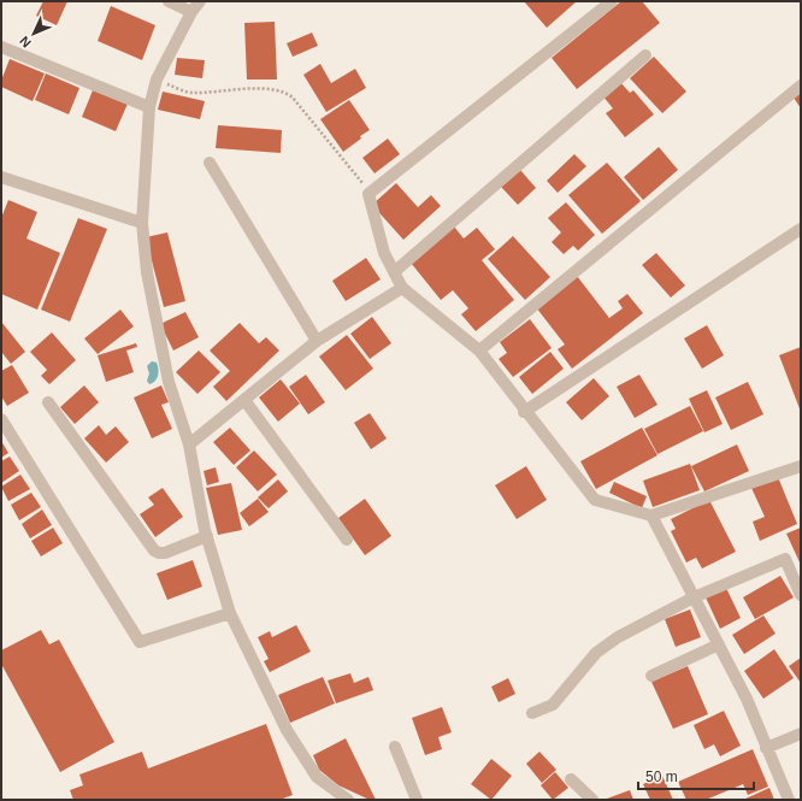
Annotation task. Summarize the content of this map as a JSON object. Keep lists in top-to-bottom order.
{
  "scale_bar": "50 m",
  "north": "bottom left"
}
